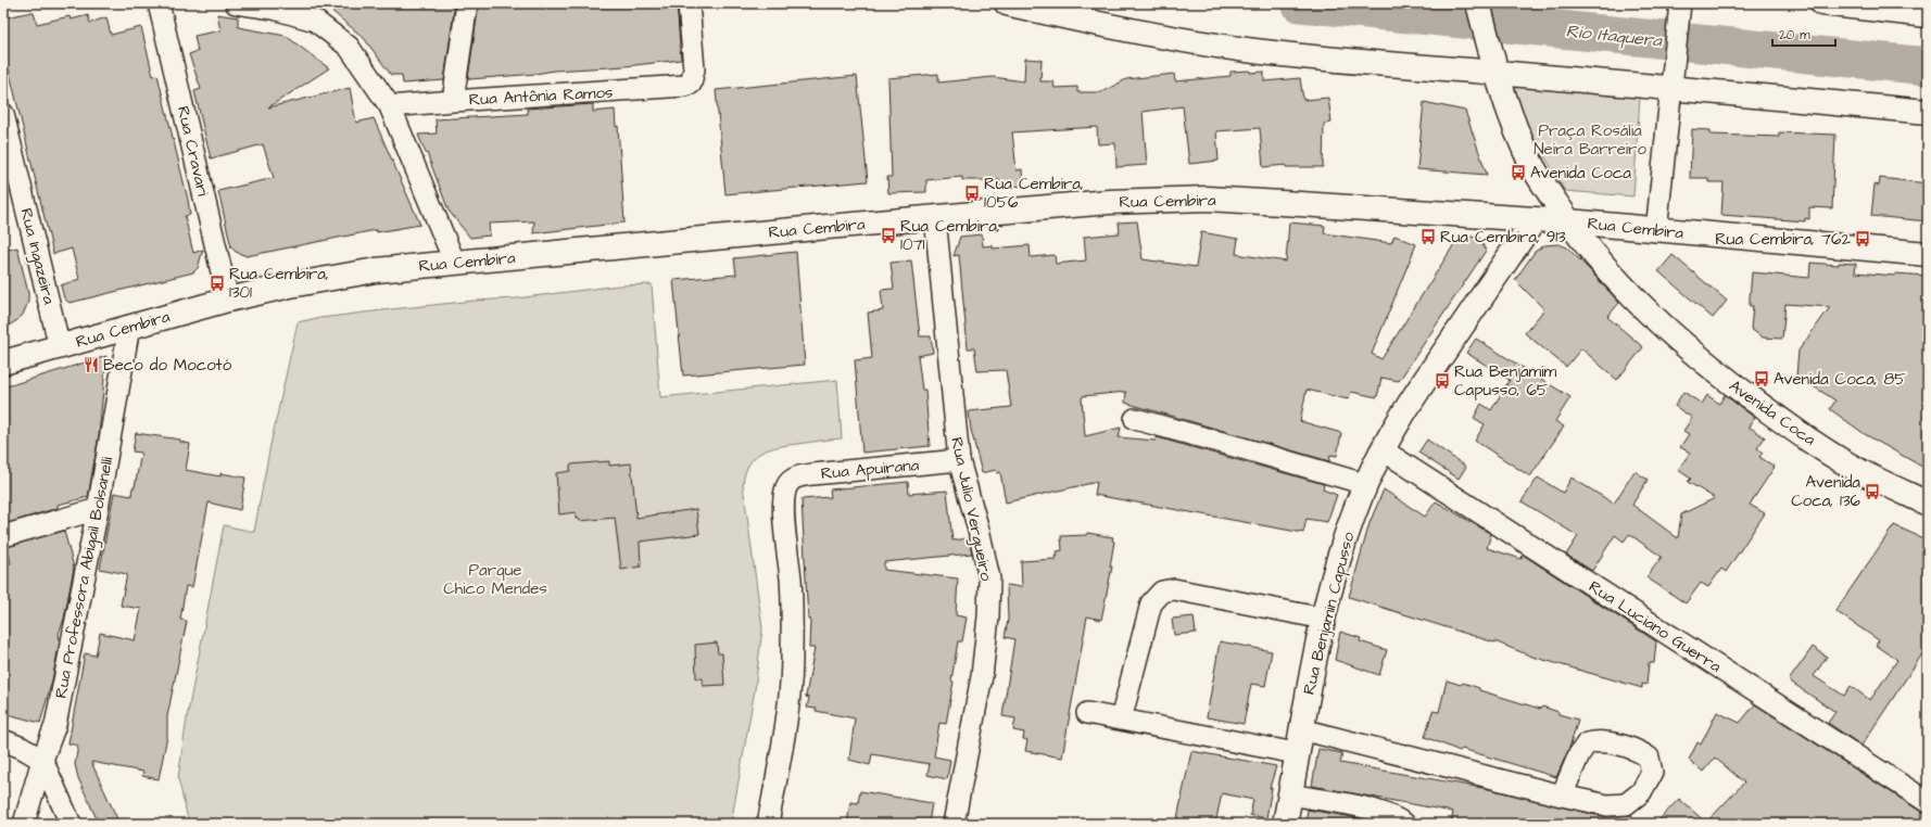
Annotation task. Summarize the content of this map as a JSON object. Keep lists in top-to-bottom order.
{
  "streets": {
    "street": [
      "Rua Antônia Ramos",
      "Rua Cravari",
      "Rua Cembira",
      "Rua Ingazeira",
      "Avenida Coca",
      "Rua Apuirana",
      "Rua Julio Vergueiro",
      "Rua Professora Abigail Bolsanelli",
      "Rua Benjamin Capusso",
      "Rua Luciano Guerra"
    ]
  },
  "crossings": [
    ["Rua Cravari", "Rua Cembira"],
    ["Rua Cembira", "Rua Ingazeira"],
    ["Rua Cembira", "Avenida Coca"],
    ["Rua Cembira", "Rua Julio Vergueiro"],
    ["Rua Cembira", "Rua Professora Abigail Bolsanelli"],
    ["Rua Cembira", "Rua Benjamin Capusso"],
    ["Rua Apuirana", "Rua Julio Vergueiro"],
    ["Rua Benjamin Capusso", "Rua Luciano Guerra"]
  ],
  "water": ["Rio Itaquera"],
  "parks": ["Praça Rosália Neira Barreiro", "Parque Chico Mendes"],
  "places": {
    "bus stop": [
      "Avenida Coca",
      "Rua Cembira, 1056",
      "Rua Cembira, 1071",
      "Rua Cembira, 913",
      "Rua Cembira, 762",
      "Rua Cembira, 1301",
      "Avenida Coca, 85",
      "Rua Benjamim Capusso, 65",
      "Avenida Coca, 136"
    ],
    "restaurant": ["Beco do Mocotó"]
  },
  "scale_bar": "20 m"
}
